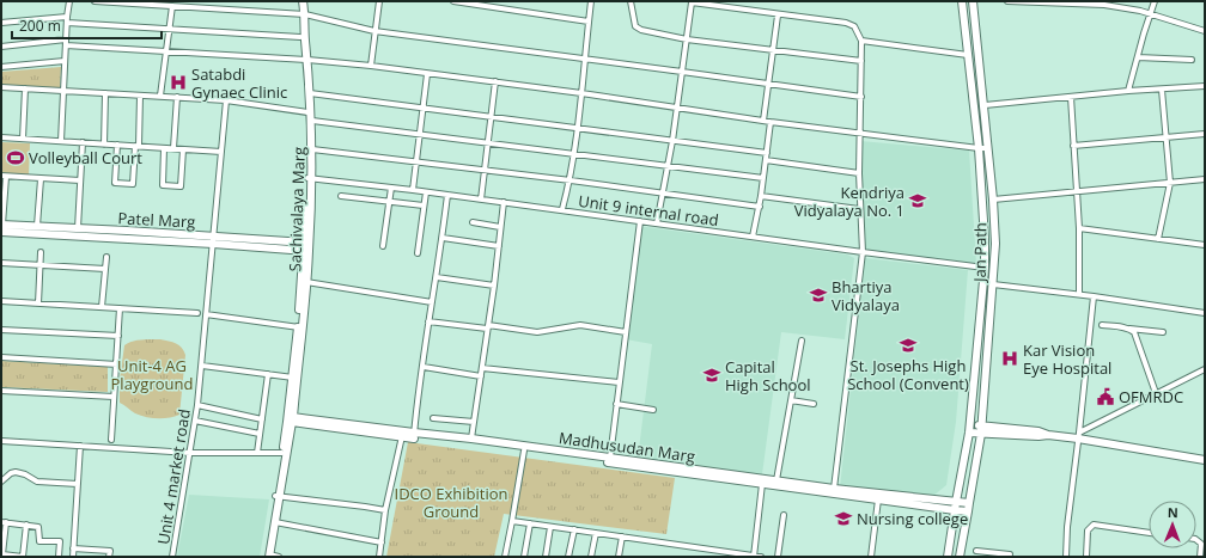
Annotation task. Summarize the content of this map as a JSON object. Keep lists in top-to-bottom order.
{
  "streets": {
    "main road": [
      "Sachivalaya Marg",
      "Patel Marg",
      "Jan Path",
      "Madhusudan Marg"
    ],
    "street": ["Unit 9 internal road", "Unit 4 market road"]
  },
  "crossings": [
    ["Sachivalaya Marg", "Unit 9 internal road"],
    ["Sachivalaya Marg", "Patel Marg"],
    ["Sachivalaya Marg", "Madhusudan Marg"],
    ["Unit 9 internal road", "Jan Path"],
    ["Patel Marg", "Unit 4 market road"],
    ["Jan Path", "Madhusudan Marg"]
  ],
  "parks": ["Unit-4 AG Playground", "IDCO Exhibition Ground"],
  "places": {
    "hospital": ["Satabdi Gynaec Clinic", "Kar Vision Eye Hospital"],
    "sports": ["Volleyball Court"],
    "school or university": [
      "Kendriya Vidyalaya No. 1",
      "Bhartiya Vidyalaya",
      "St. Josephs High School (Convent)",
      "Capital High School",
      "Nursing college"
    ],
    "public building": ["OFMRDC"]
  },
  "scale_bar": "200 m",
  "north": "top"
}
